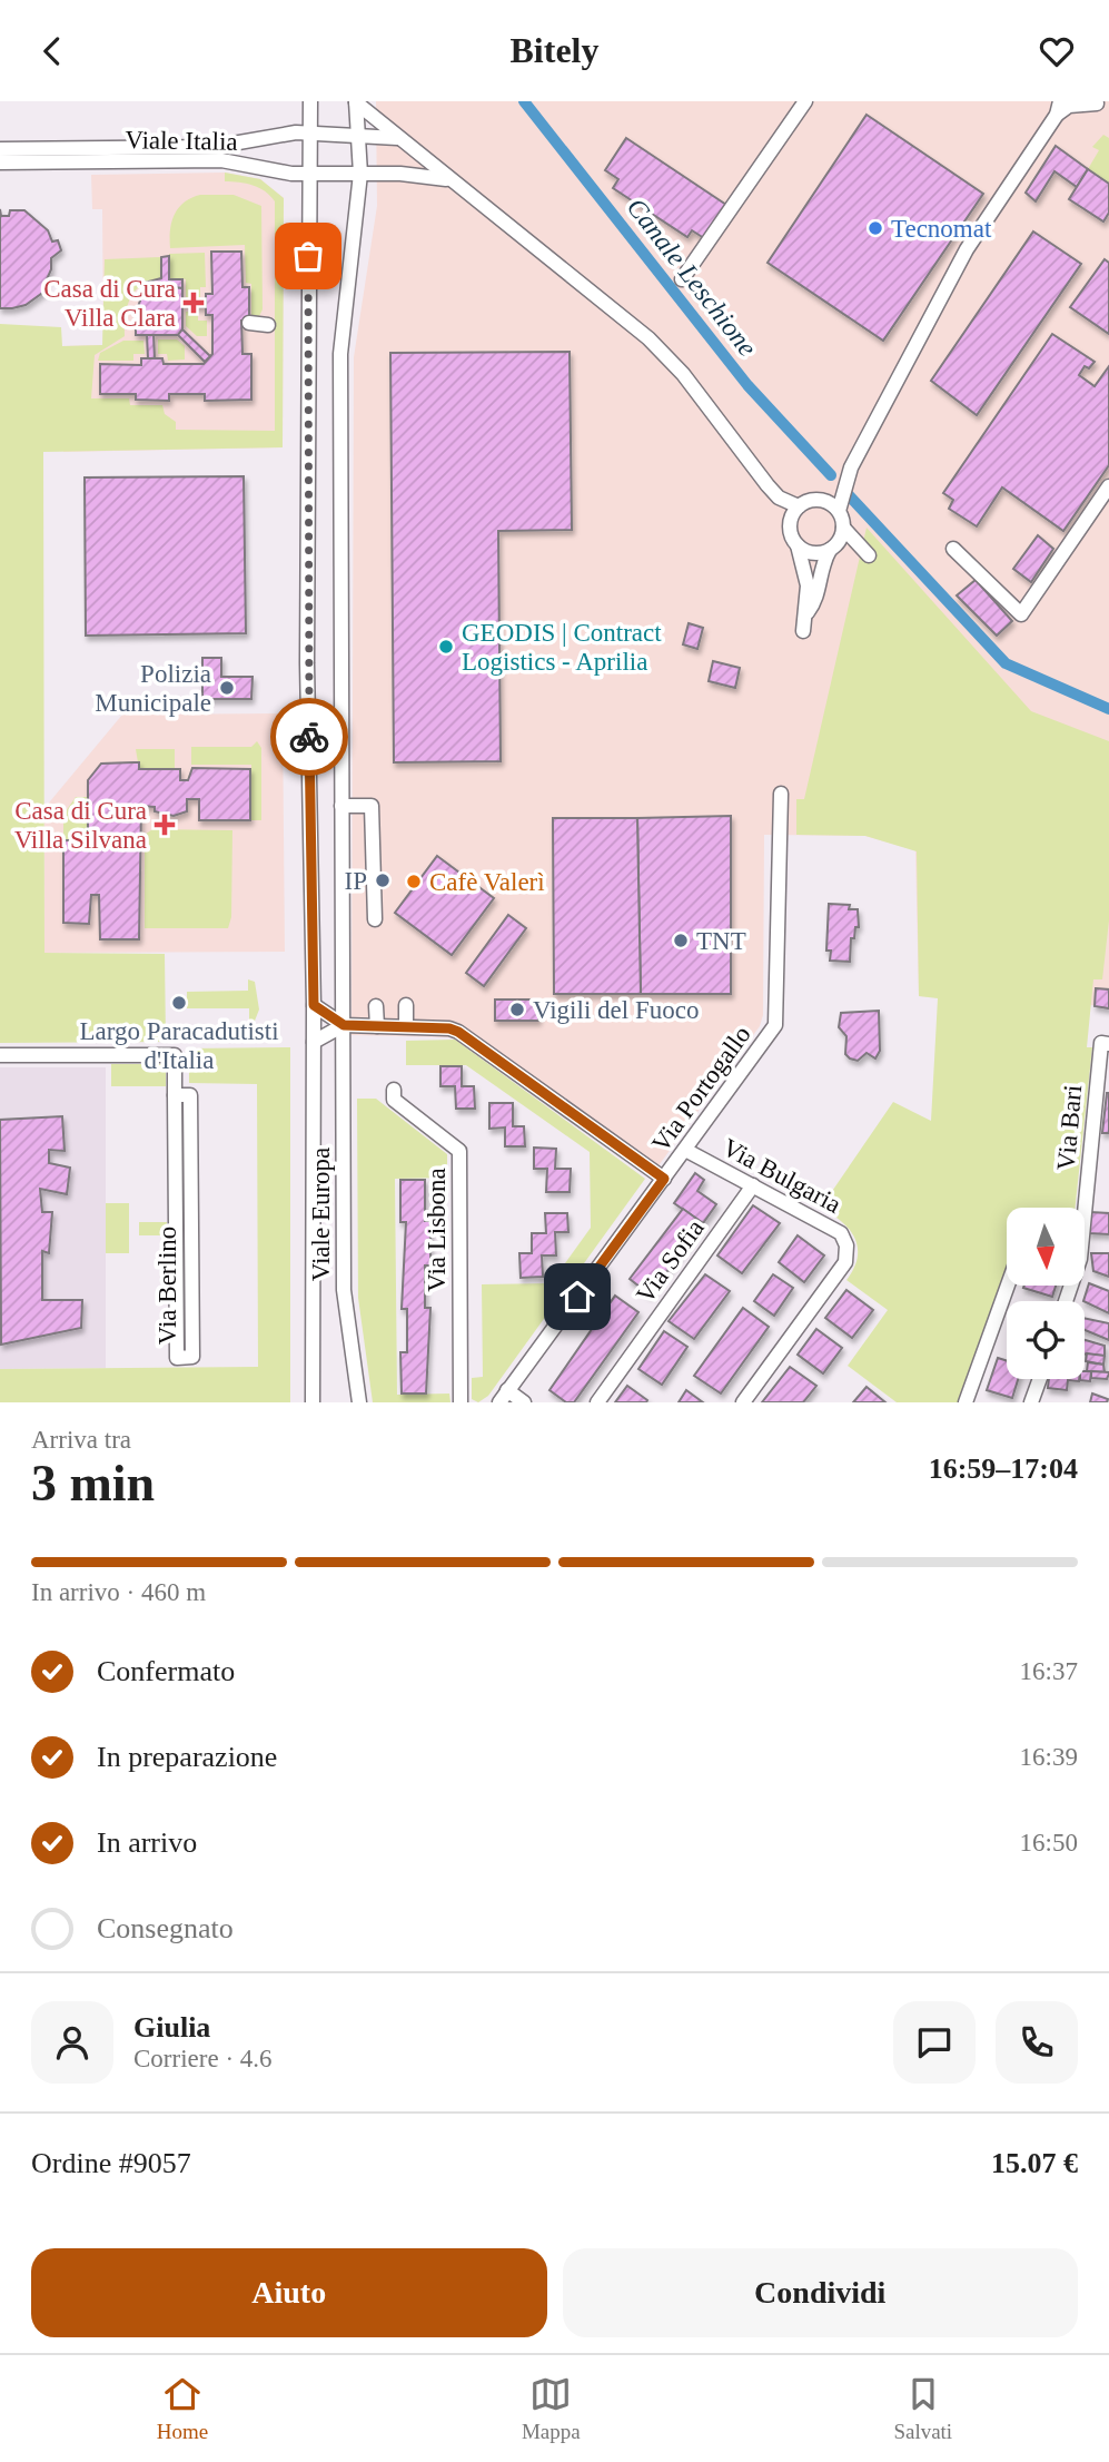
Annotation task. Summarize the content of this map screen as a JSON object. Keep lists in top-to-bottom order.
{
  "streets": {
    "street": [
      "Viale Italia",
      "Via Portogallo",
      "Via Bari",
      "Via Bulgaria",
      "Viale Europa",
      "Via Lisbona",
      "Via Sofia",
      "Via Berlino"
    ]
  },
  "crossings": [
    ["Viale Italia", "Viale Europa"],
    ["Via Portogallo", "Via Bulgaria"],
    ["Via Bulgaria", "Via Sofia"]
  ],
  "water": ["Canale Leschione"],
  "places": {
    "other": [
      "Tecnomat",
      "GEODIS | Contract Logistics - Aprilia",
      "Polizia Municipale",
      "IP",
      "Cafè Valerì",
      "TNT",
      "Largo Paracadutisti d'Italia",
      "Vigili del Fuoco"
    ],
    "health": ["Casa di Cura Villa Clara", "Casa di Cura Villa Silvana"]
  },
  "north": "bottom",
  "page": {
    "header": "Bitely",
    "heading": ["3 min", "Arriva tra", "16:59–17:04"],
    "panel": [
      "Giulia",
      "Corriere · 4.6",
      "Ordine #9057",
      "15.07 €"
    ],
    "bar": "In arrivo · 460 m",
    "list": [
      ["Confermato", "16:37"],
      ["In preparazione", "16:39"],
      ["In arrivo", "16:50"],
      "Consegnato"
    ],
    "buttons": ["Aiuto", "Condividi"],
    "tabs": ["Home", "Mappa", "Salvati"]
  }
}
